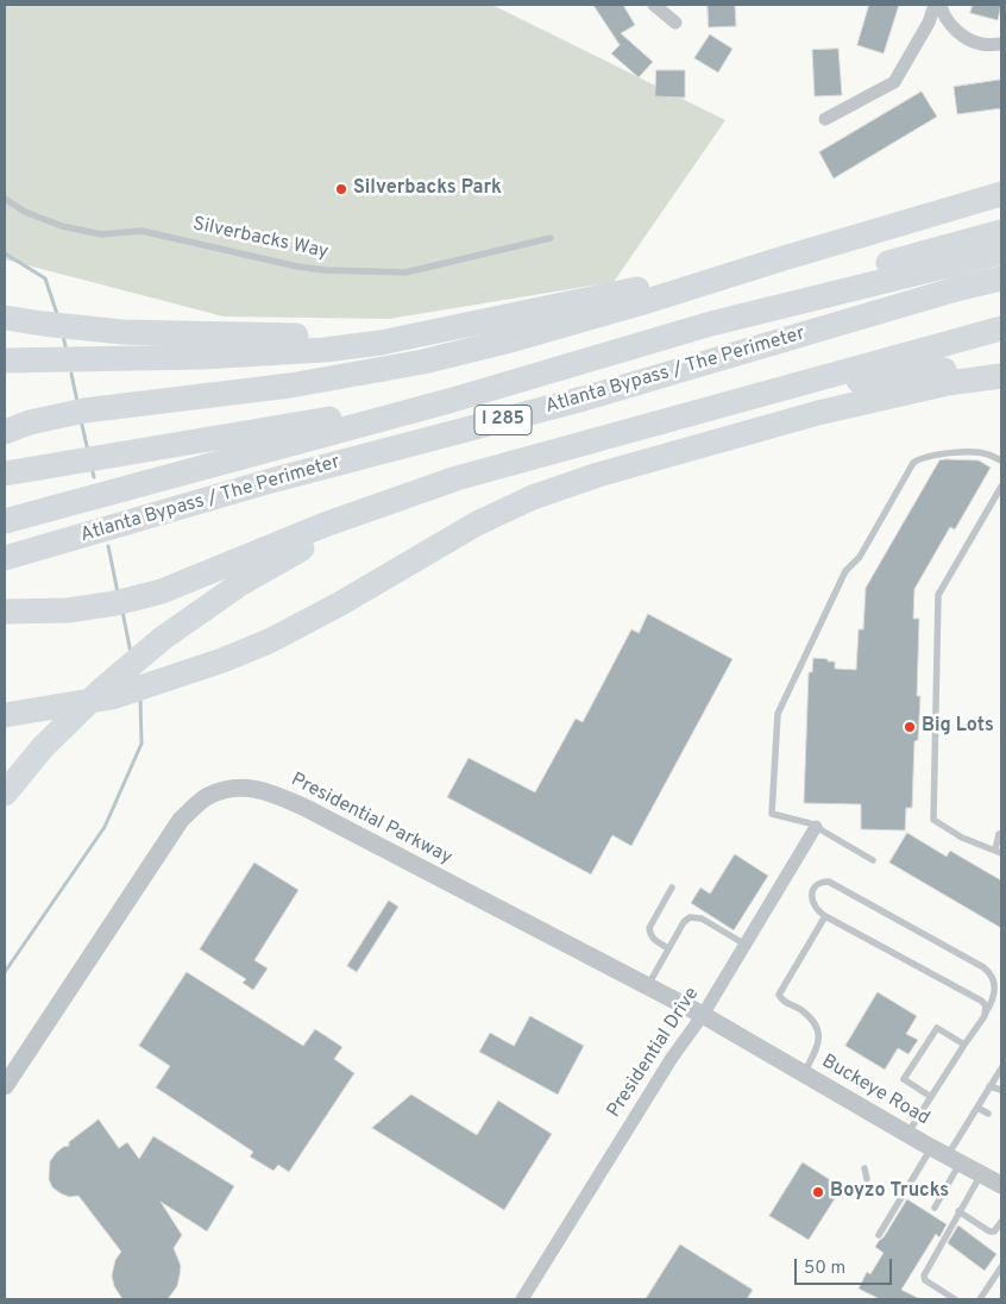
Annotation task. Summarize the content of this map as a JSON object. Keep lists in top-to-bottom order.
{
  "streets": {
    "highway": ["Atlanta Bypass / The Perimeter", "I 285"],
    "street": ["Presidential Parkway", "Presidential Drive", "Buckeye Road"],
    "lane": ["Silverbacks Way"]
  },
  "crossings": [
    ["Presidential Parkway", "Presidential Drive"],
    ["Presidential Parkway", "Buckeye Road"]
  ],
  "places": ["Silverbacks Park", "Big Lots", "Boyzo Trucks"],
  "scale_bar": "50 m"
}
